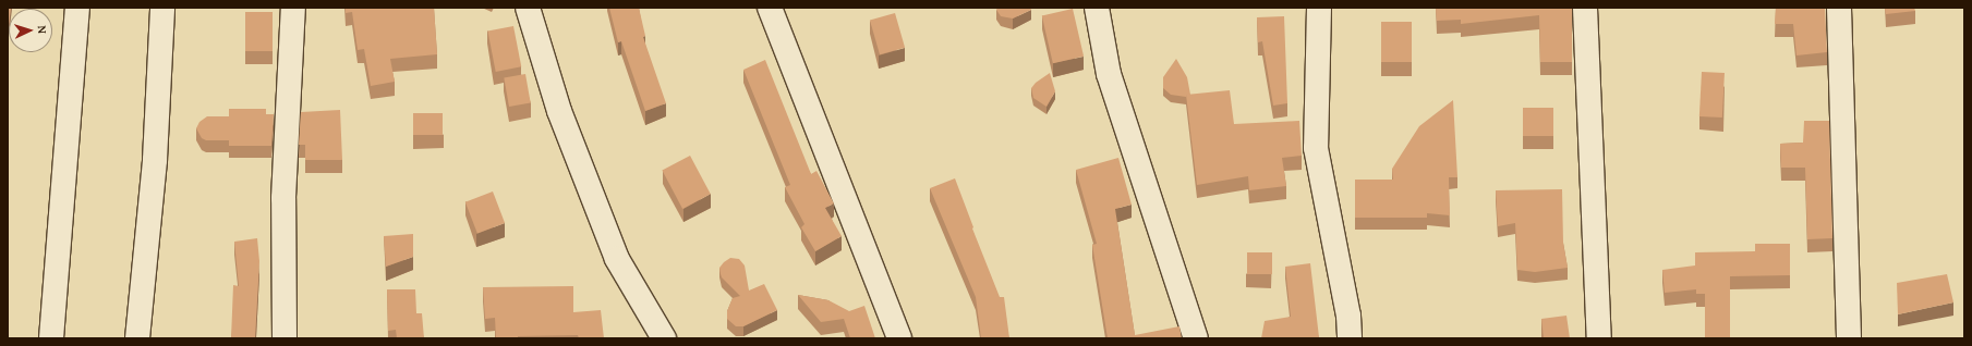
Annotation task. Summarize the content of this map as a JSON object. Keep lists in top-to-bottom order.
{
  "north": "right"
}
